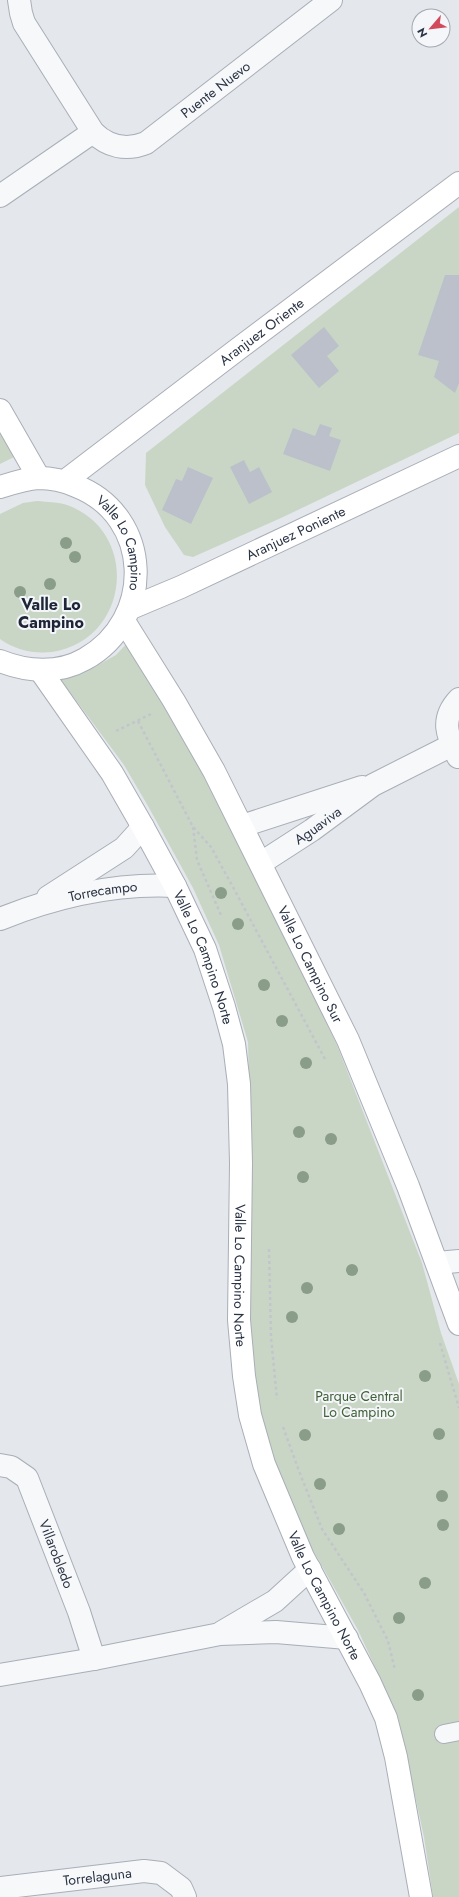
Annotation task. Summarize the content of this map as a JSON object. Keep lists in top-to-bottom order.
{
  "streets": {
    "street": [
      "Puente Nuevo",
      "Aranjuez Oriente",
      "Aranjuez Poniente",
      "Valle Lo Campino",
      "Aguaviva",
      "Torrecampo",
      "Valle Lo Campino Norte",
      "Valle Lo Campino Sur",
      "Villarobledo",
      "Torrelaguna"
    ]
  },
  "crossings": [
    ["Aranjuez Oriente", "Valle Lo Campino"],
    ["Aranjuez Poniente", "Valle Lo Campino"],
    ["Aranjuez Poniente", "Valle Lo Campino Sur"],
    ["Valle Lo Campino", "Valle Lo Campino Norte"],
    ["Valle Lo Campino", "Valle Lo Campino Sur"],
    ["Aguaviva", "Valle Lo Campino Sur"],
    ["Torrecampo", "Valle Lo Campino Norte"]
  ],
  "districts": ["Valle Lo Campino"],
  "parks": ["Parque Central Lo Campino"],
  "north": "bottom left"
}
